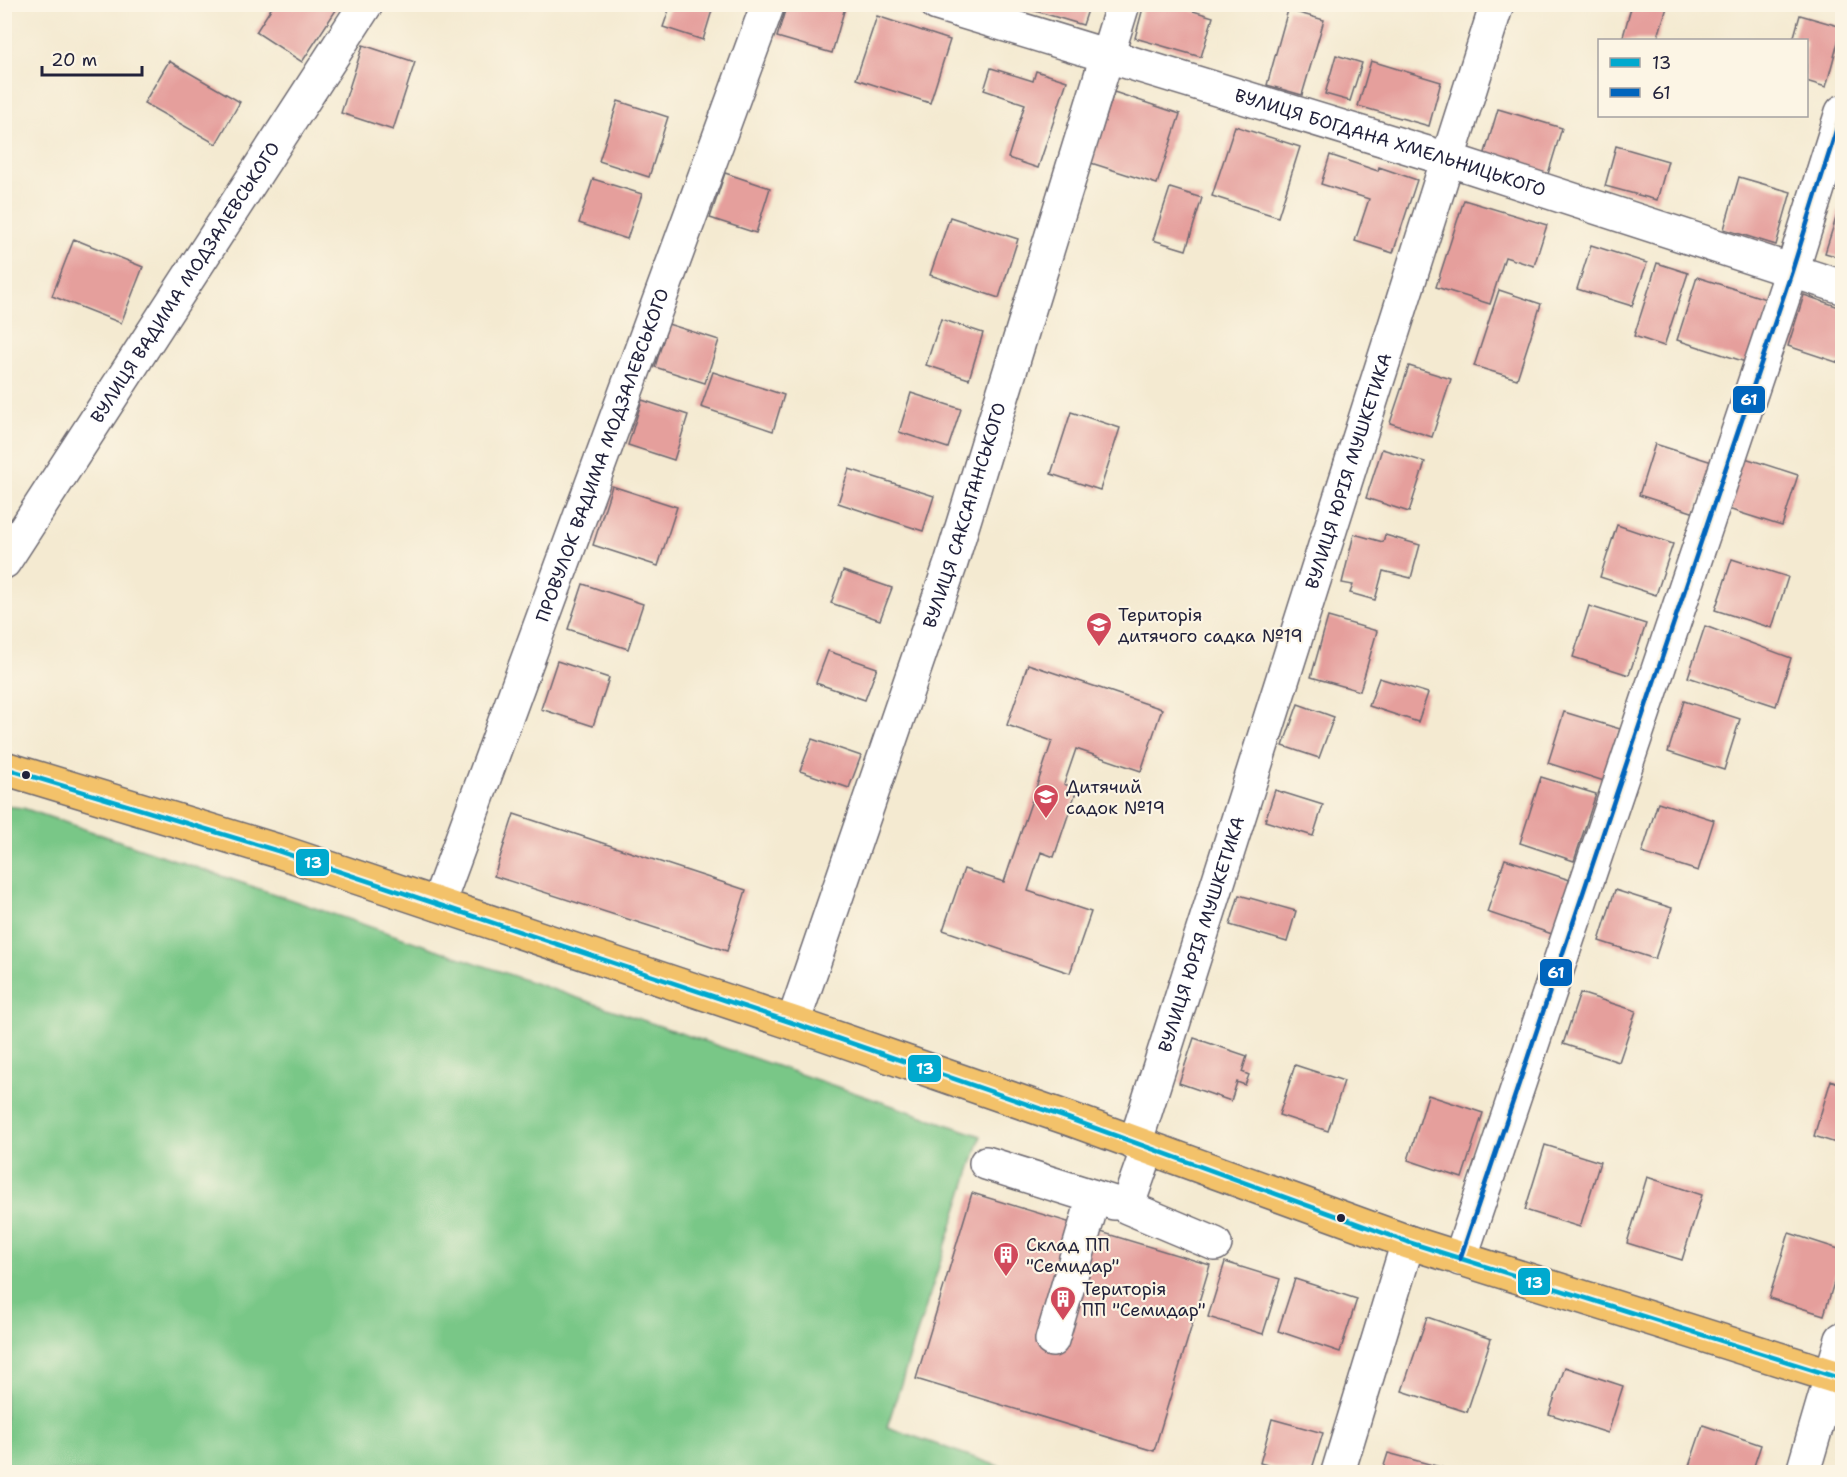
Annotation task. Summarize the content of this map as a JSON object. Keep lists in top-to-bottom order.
{
  "streets": {
    "street": [
      "ВУЛИЦЯ БОГДАНА ХМЕЛЬНИЦЬКОГО",
      "ВУЛИЦЯ ВАДИМА МОДЗАЛЕВСЬКОГО",
      "ПРОВУЛОК ВАДИМА МОДЗАЛЕВСЬКОГО",
      "ВУЛИЦЯ ЮРІЯ МУШКЕТИКА",
      "ВУЛИЦЯ САКСАГАНСЬКОГО"
    ]
  },
  "crossings": [
    ["ВУЛИЦЯ БОГДАНА ХМЕЛЬНИЦЬКОГО", "ВУЛИЦЯ ЮРІЯ МУШКЕТИКА"],
    ["ВУЛИЦЯ БОГДАНА ХМЕЛЬНИЦЬКОГО", "ВУЛИЦЯ САКСАГАНСЬКОГО"]
  ],
  "places": {
    "school or university": ["Територія дитячого садка №19", "Дитячий садок №19"],
    "building": ["Склад ПП \"Семидар\"", "Територія ПП \"Семидар\""]
  },
  "lines": ["transit line 61", "transit line 13"],
  "legend": ["13", "61"],
  "scale_bar": "20 m"
}
